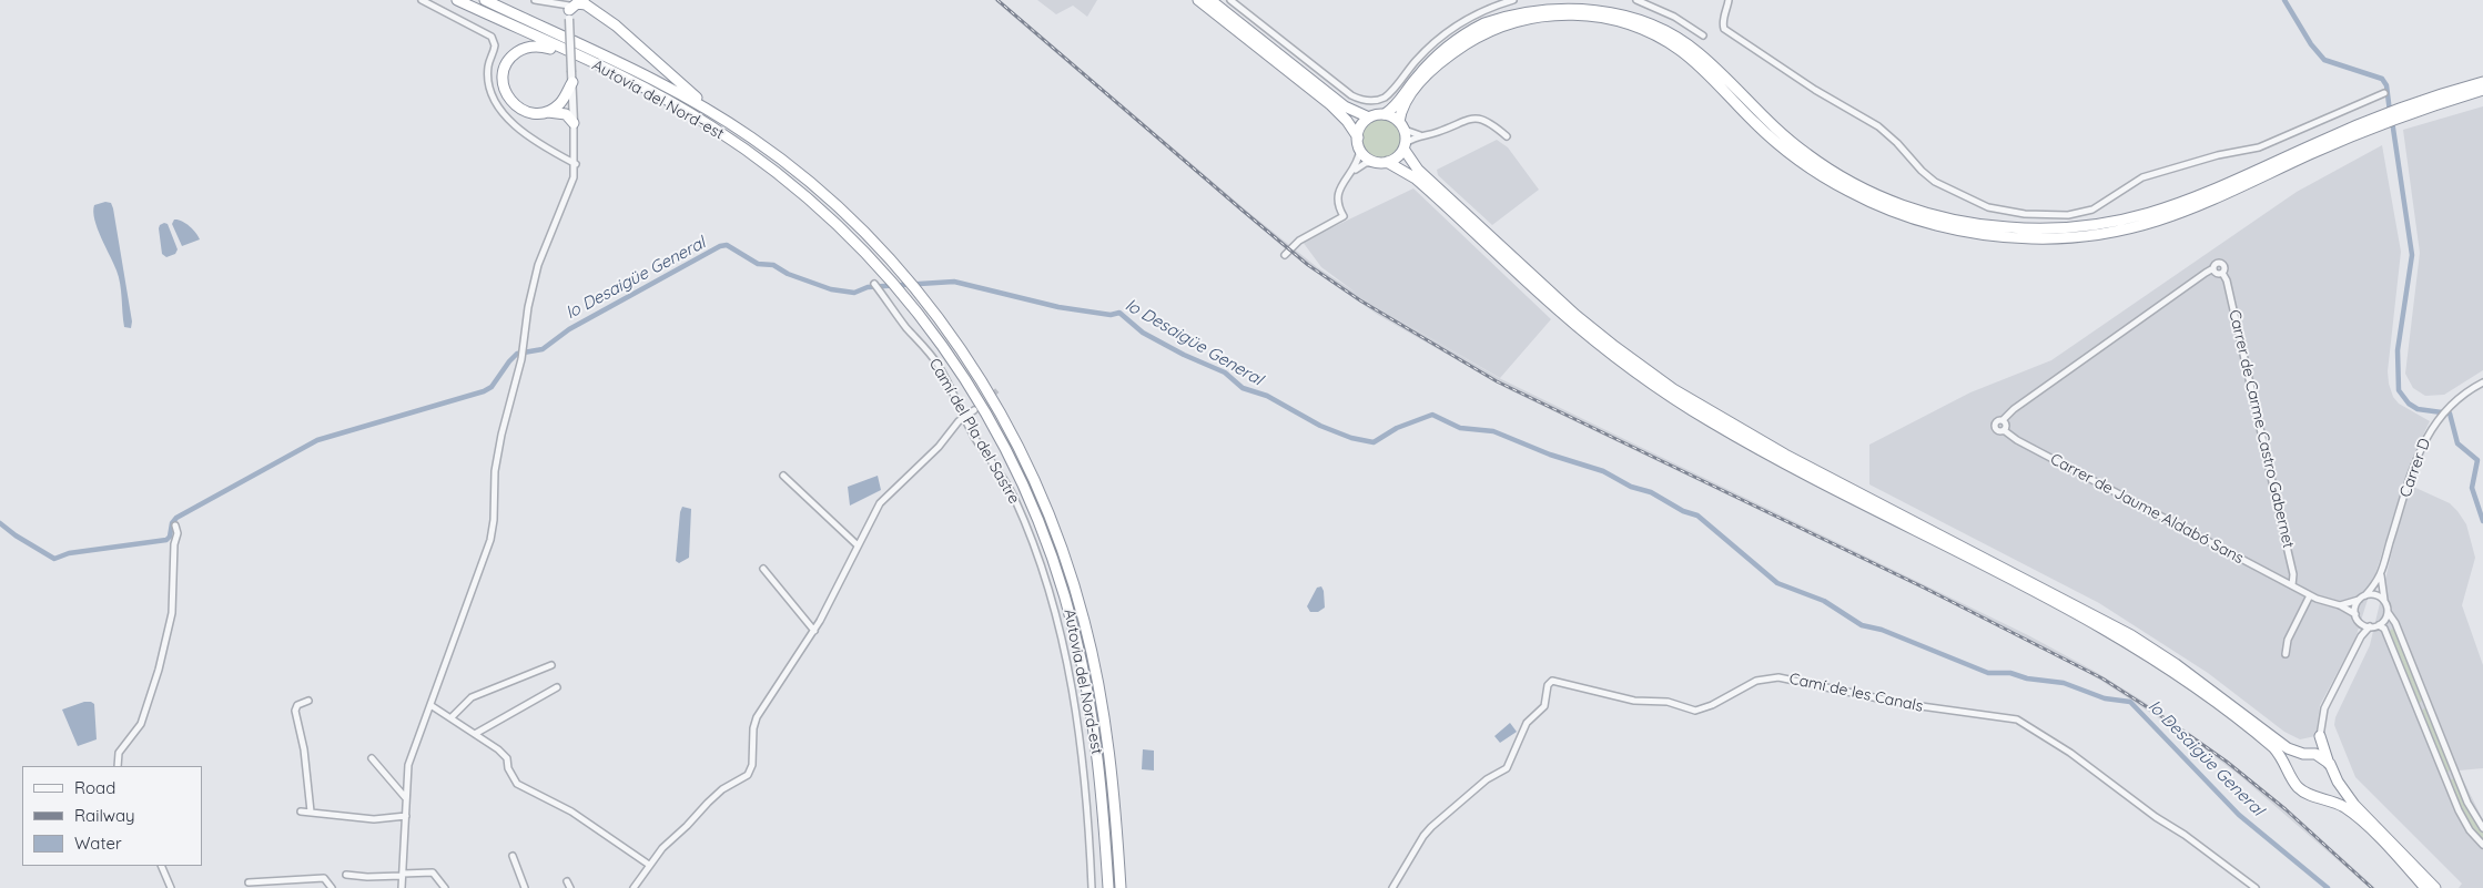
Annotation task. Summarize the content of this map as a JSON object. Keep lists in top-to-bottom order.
{
  "streets": {
    "highway": ["Autovia del Nord-est"],
    "street": [
      "Carrer de Carme Castro Gabernet",
      "Camí del Pla del Sastre",
      "Carrer D",
      "Carrer de Jaume Aldabó Sans",
      "Camí de les Canals"
    ]
  },
  "crossings": [
    ["Carrer de Carme Castro Gabernet", "Carrer de Jaume Aldabó Sans"],
    ["Carrer D", "Carrer de Jaume Aldabó Sans"]
  ],
  "water": ["lo Desaigüe General"],
  "legend": ["Road", "Railway", "Water"]
}
